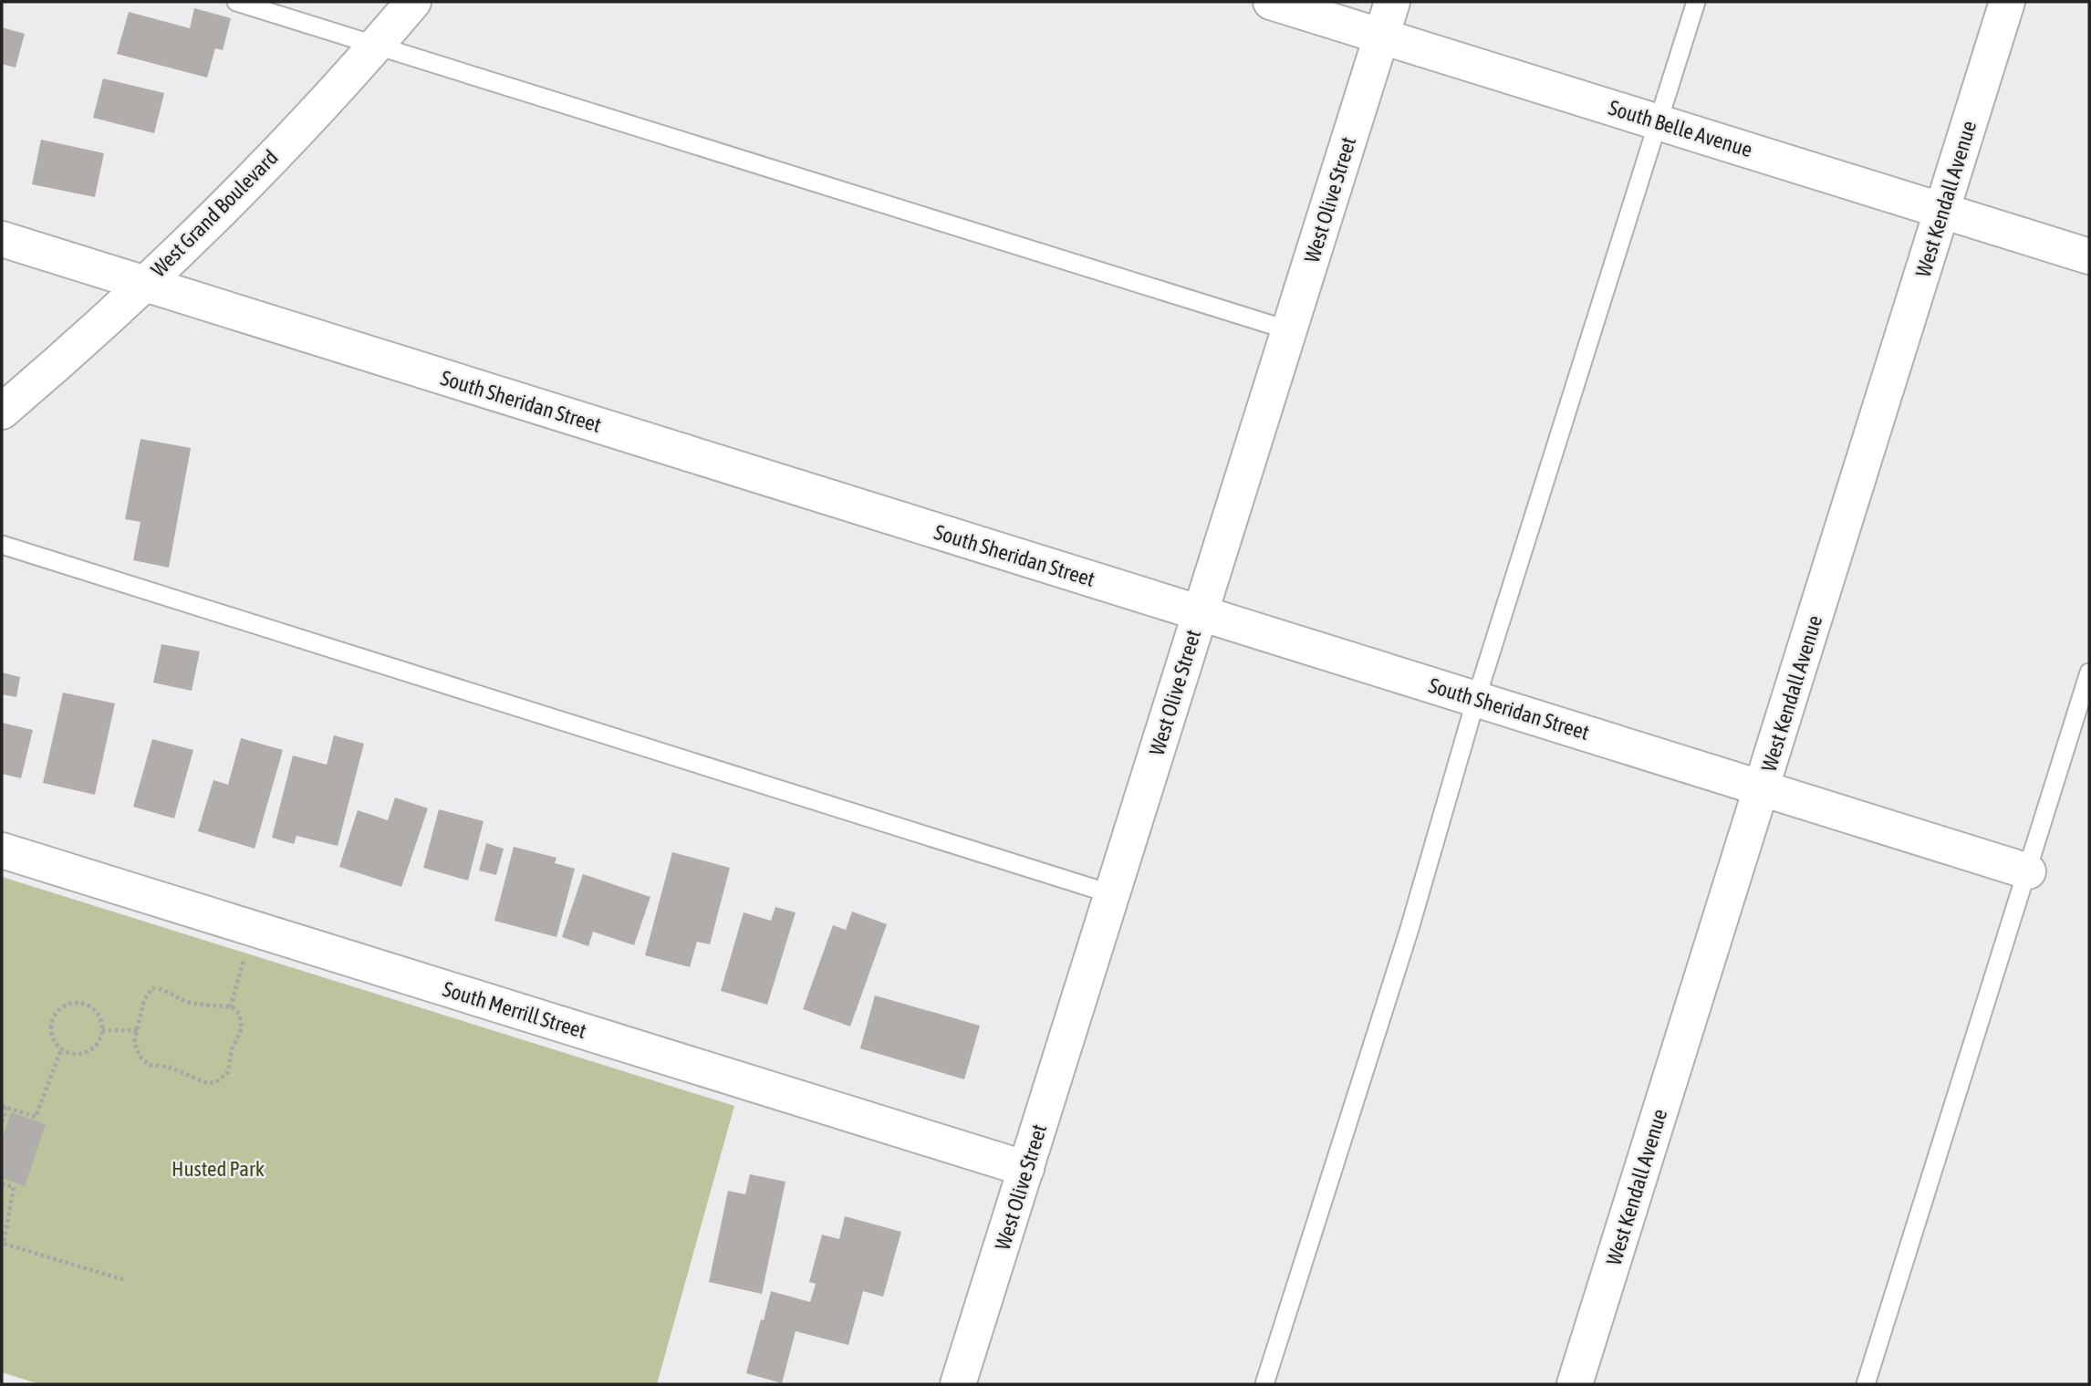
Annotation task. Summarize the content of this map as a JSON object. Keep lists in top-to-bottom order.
{
  "streets": {
    "street": [
      "South Belle Avenue",
      "West Kendall Avenue",
      "West Olive Street",
      "West Grand Boulevard",
      "South Sheridan Street",
      "South Merrill Street"
    ]
  },
  "crossings": [
    ["South Belle Avenue", "West Kendall Avenue"],
    ["South Belle Avenue", "West Olive Street"],
    ["West Kendall Avenue", "South Sheridan Street"],
    ["West Olive Street", "South Sheridan Street"],
    ["West Olive Street", "South Merrill Street"],
    ["West Grand Boulevard", "South Sheridan Street"]
  ],
  "parks": ["Husted Park"]
}
